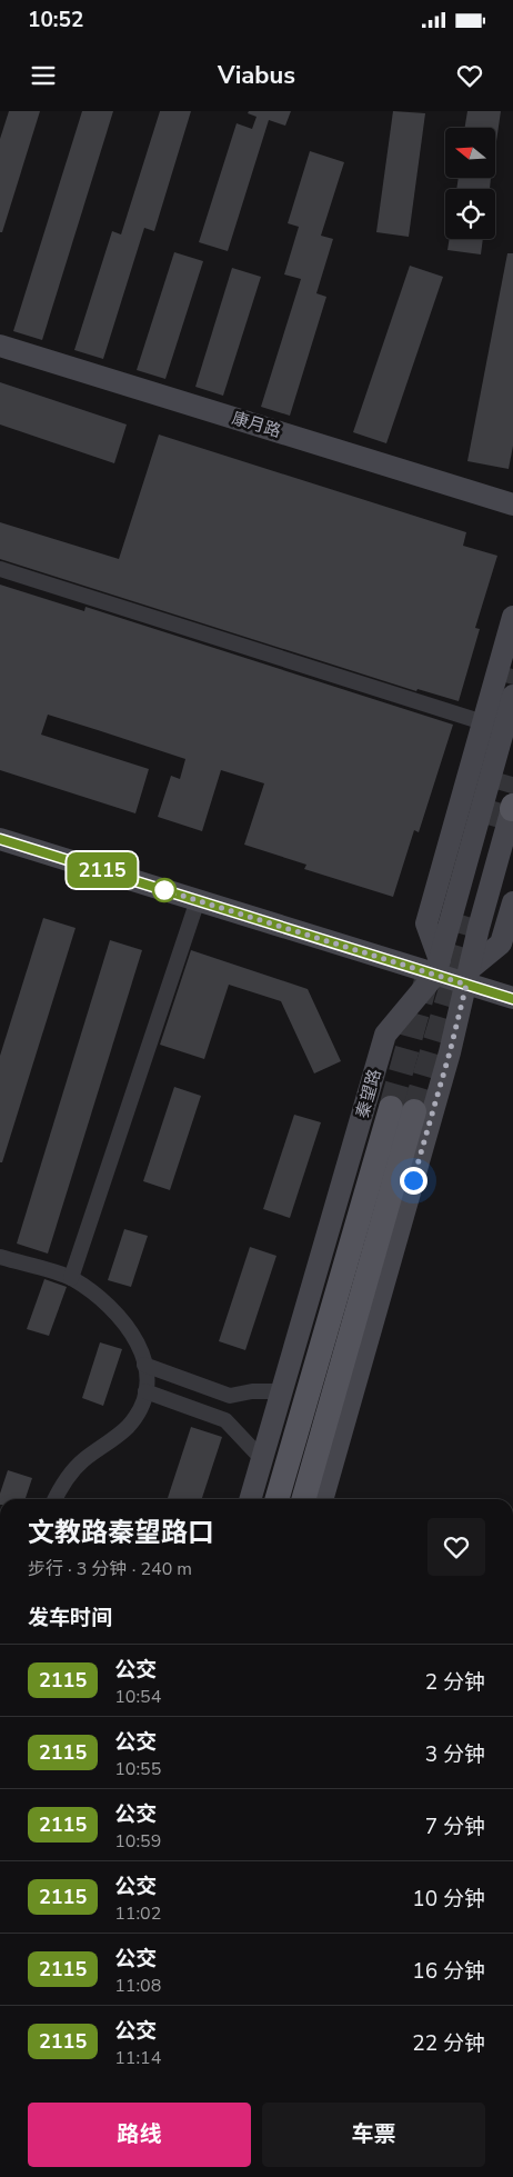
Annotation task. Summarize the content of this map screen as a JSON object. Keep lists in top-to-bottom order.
{
  "streets": {
    "main road": ["秦望路"],
    "street": ["康月路"]
  },
  "lines": ["bus line 2115"],
  "north": "left",
  "page": {
    "status": "10:52",
    "header": "Viabus",
    "on_map": "2115",
    "heading": [
      ["文教路秦望路口", "步行 · 3 分钟 · 240 m"],
      "发车时间"
    ],
    "list": [
      {
        "mark": "2115",
        "name": "公交",
        "note": "10:54",
        "value": "2 分钟"
      },
      {
        "mark": "2115",
        "name": "公交",
        "note": "10:55",
        "value": "3 分钟"
      },
      {
        "mark": "2115",
        "name": "公交",
        "note": "10:59",
        "value": "7 分钟"
      },
      {
        "mark": "2115",
        "name": "公交",
        "note": "11:02",
        "value": "10 分钟"
      },
      {
        "mark": "2115",
        "name": "公交",
        "note": "11:08",
        "value": "16 分钟"
      },
      {
        "mark": "2115",
        "name": "公交",
        "note": "11:14",
        "value": "22 分钟"
      }
    ],
    "buttons": ["路线", "车票"]
  }
}
